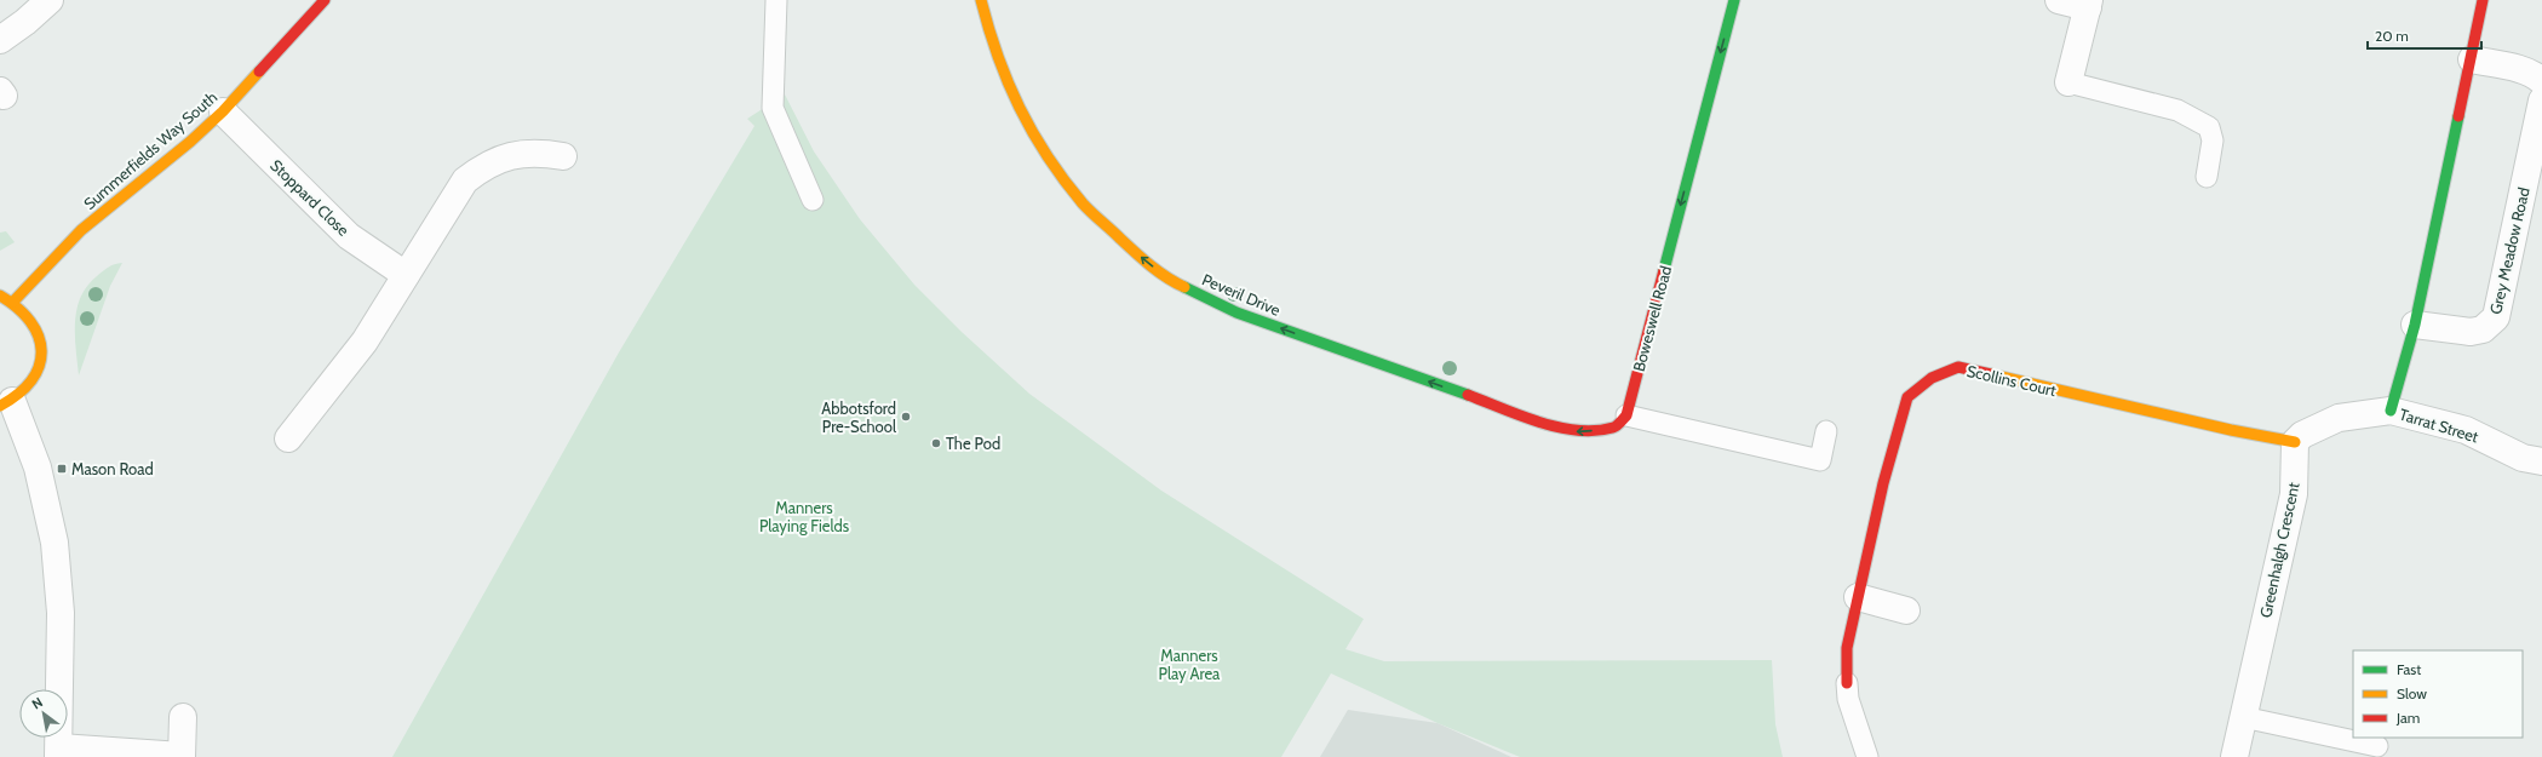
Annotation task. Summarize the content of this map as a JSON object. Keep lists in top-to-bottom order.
{
  "streets": {
    "street": [
      "Summerfields Way South",
      "Stoppard Close",
      "Grey Meadow Road",
      "Peveril Drive",
      "Boweswell Road",
      "Scollins Court",
      "Tarrat Street",
      "Greenhalgh Crescent"
    ]
  },
  "crossings": [
    ["Summerfields Way South", "Stoppard Close"],
    ["Peveril Drive", "Boweswell Road"],
    ["Scollins Court", "Greenhalgh Crescent"]
  ],
  "one_way": ["Peveril Drive", "Boweswell Road"],
  "parks": ["Manners Playing Fields", "Manners Play Area"],
  "places": {
    "other": ["Abbotsford Pre-School", "The Pod"],
    "transit": ["Mason Road"]
  },
  "legend": ["Fast", "Slow", "Jam"],
  "scale_bar": "20 m",
  "north": "top left"
}
